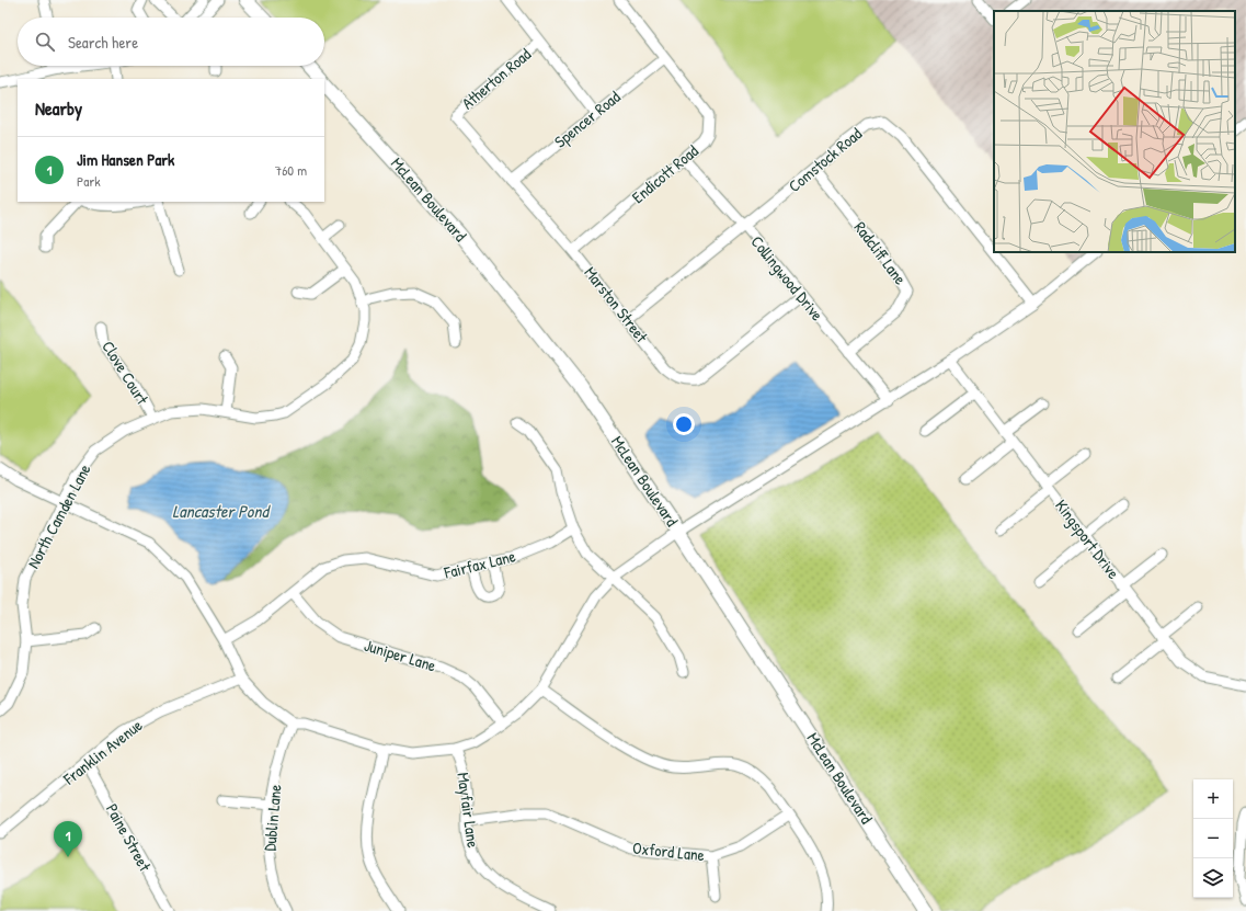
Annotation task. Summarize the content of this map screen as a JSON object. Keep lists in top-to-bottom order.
{
  "streets": {
    "main road": ["McLean Boulevard"],
    "street": [
      "Atherton Road",
      "Spencer Road",
      "Comstock Road",
      "Endicott Road",
      "Radcliff Lane",
      "Collingwood Drive",
      "Marston Street",
      "Clove Court",
      "North Camden Lane",
      "Kingsport Drive",
      "Fairfax Lane",
      "Juniper Lane",
      "Franklin Avenue",
      "Mayfair Lane",
      "Dublin Lane",
      "Paine Street",
      "Oxford Lane"
    ]
  },
  "crossings": [
    ["Atherton Road", "Marston Street"],
    ["Spencer Road", "Endicott Road"],
    ["Spencer Road", "Marston Street"],
    ["Comstock Road", "Radcliff Lane"],
    ["Comstock Road", "Collingwood Drive"],
    ["Comstock Road", "Marston Street"],
    ["Endicott Road", "Collingwood Drive"],
    ["Endicott Road", "Marston Street"],
    ["Radcliff Lane", "Collingwood Drive"],
    ["Collingwood Drive", "Marston Street"],
    ["Clove Court", "North Camden Lane"],
    ["Fairfax Lane", "Juniper Lane"],
    ["Franklin Avenue", "Paine Street"],
    ["Mayfair Lane", "Oxford Lane"]
  ],
  "water": ["Lancaster Pond"],
  "page": {
    "search": "Search here",
    "heading": "Nearby",
    "list": [
      {
        "mark": "1",
        "name": "Jim Hansen Park",
        "note": "Park",
        "value": "760 m"
      }
    ],
    "map_buttons": ["+", "−"],
    "pins": "1"
  }
}
